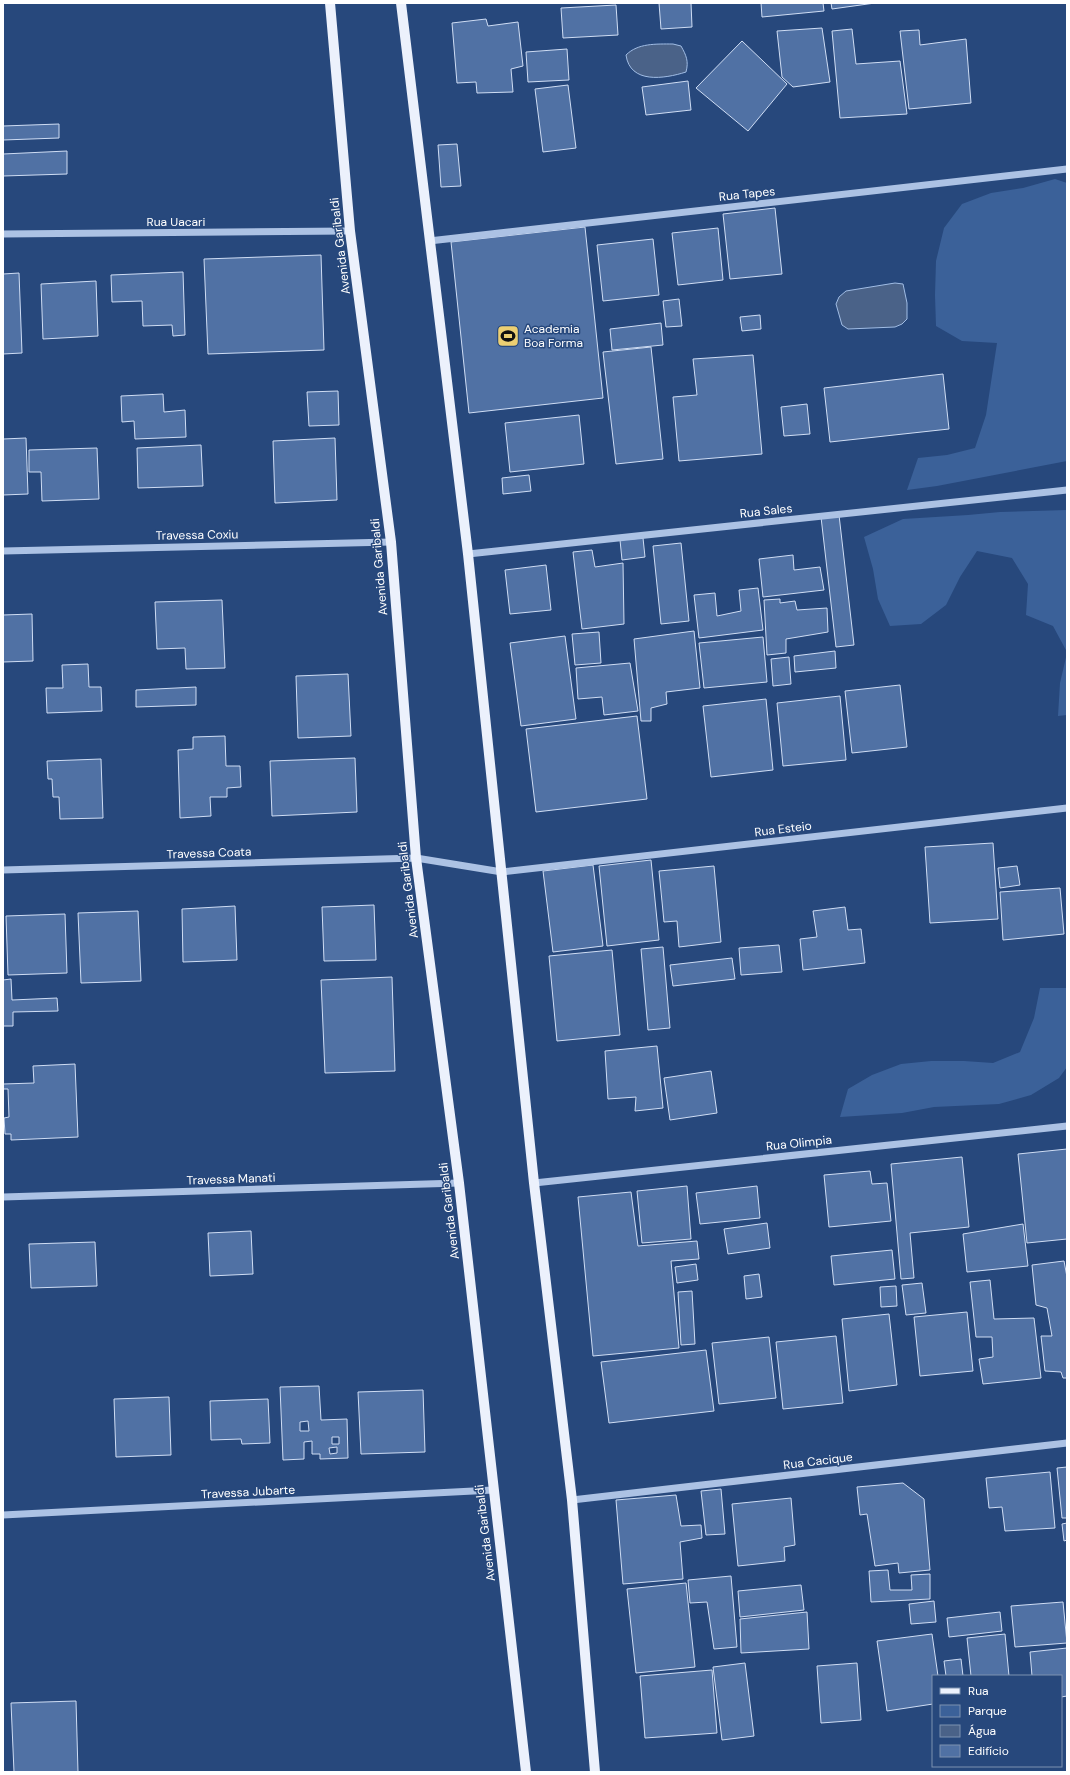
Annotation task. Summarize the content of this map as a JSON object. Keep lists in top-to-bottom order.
{
  "streets": {
    "main road": ["Avenida Garibaldi"],
    "street": [
      "Rua Tapes",
      "Rua Uacari",
      "Rua Sales",
      "Travessa Coxiu",
      "Rua Esteio",
      "Travessa Coata",
      "Rua Olimpia",
      "Travessa Manati",
      "Rua Cacique",
      "Travessa Jubarte"
    ]
  },
  "crossings": [
    ["Rua Uacari", "Avenida Garibaldi"],
    ["Avenida Garibaldi", "Travessa Coxiu"],
    ["Avenida Garibaldi", "Rua Esteio"],
    ["Avenida Garibaldi", "Travessa Coata"],
    ["Avenida Garibaldi", "Travessa Manati"],
    ["Avenida Garibaldi", "Travessa Jubarte"],
    ["Rua Esteio", "Travessa Coata"]
  ],
  "places": {
    "sports": ["Academia Boa Forma"]
  },
  "legend": [
    "Rua",
    "Parque",
    "Água",
    "Edifício"
  ]
}
